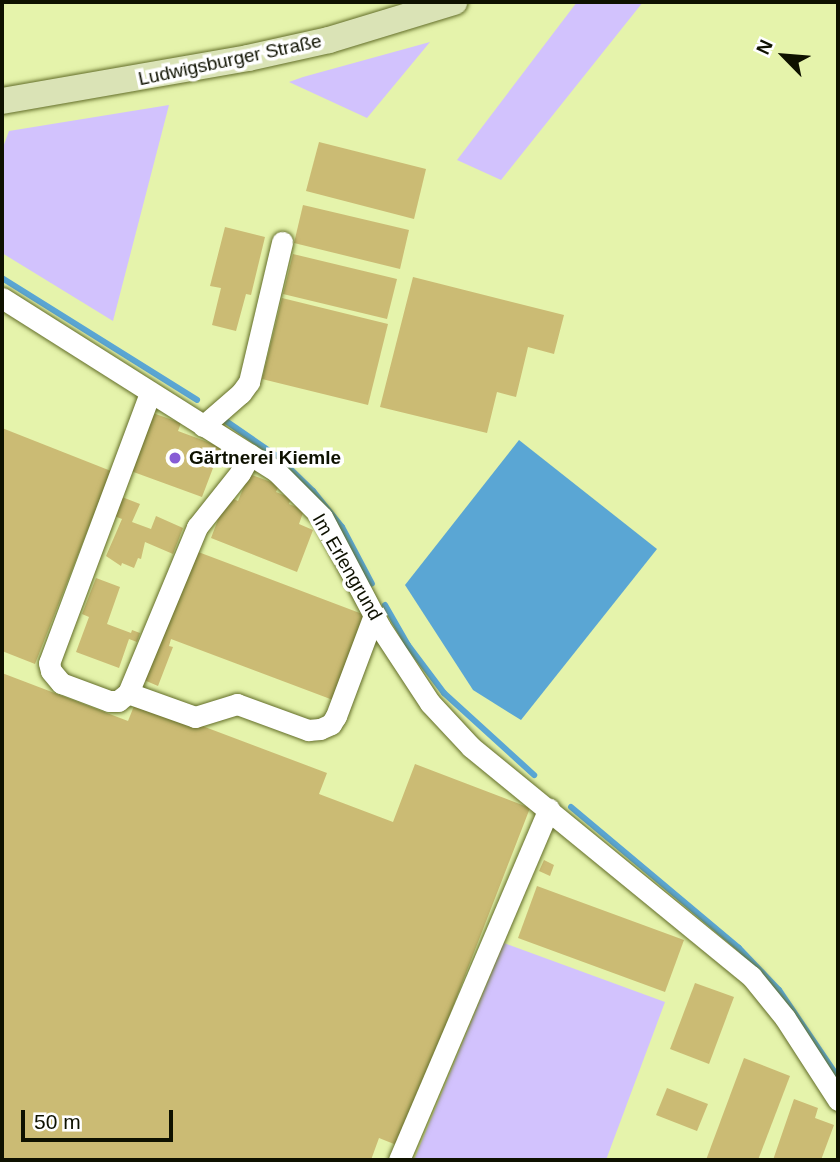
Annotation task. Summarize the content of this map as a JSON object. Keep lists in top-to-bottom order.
{
  "streets": {
    "main road": ["Ludwigsburger Straße"],
    "lane": ["Im Erlengrund"]
  },
  "places": ["Gärtnerei Kiemle"],
  "scale_bar": "50 m",
  "north": "top left"
}
